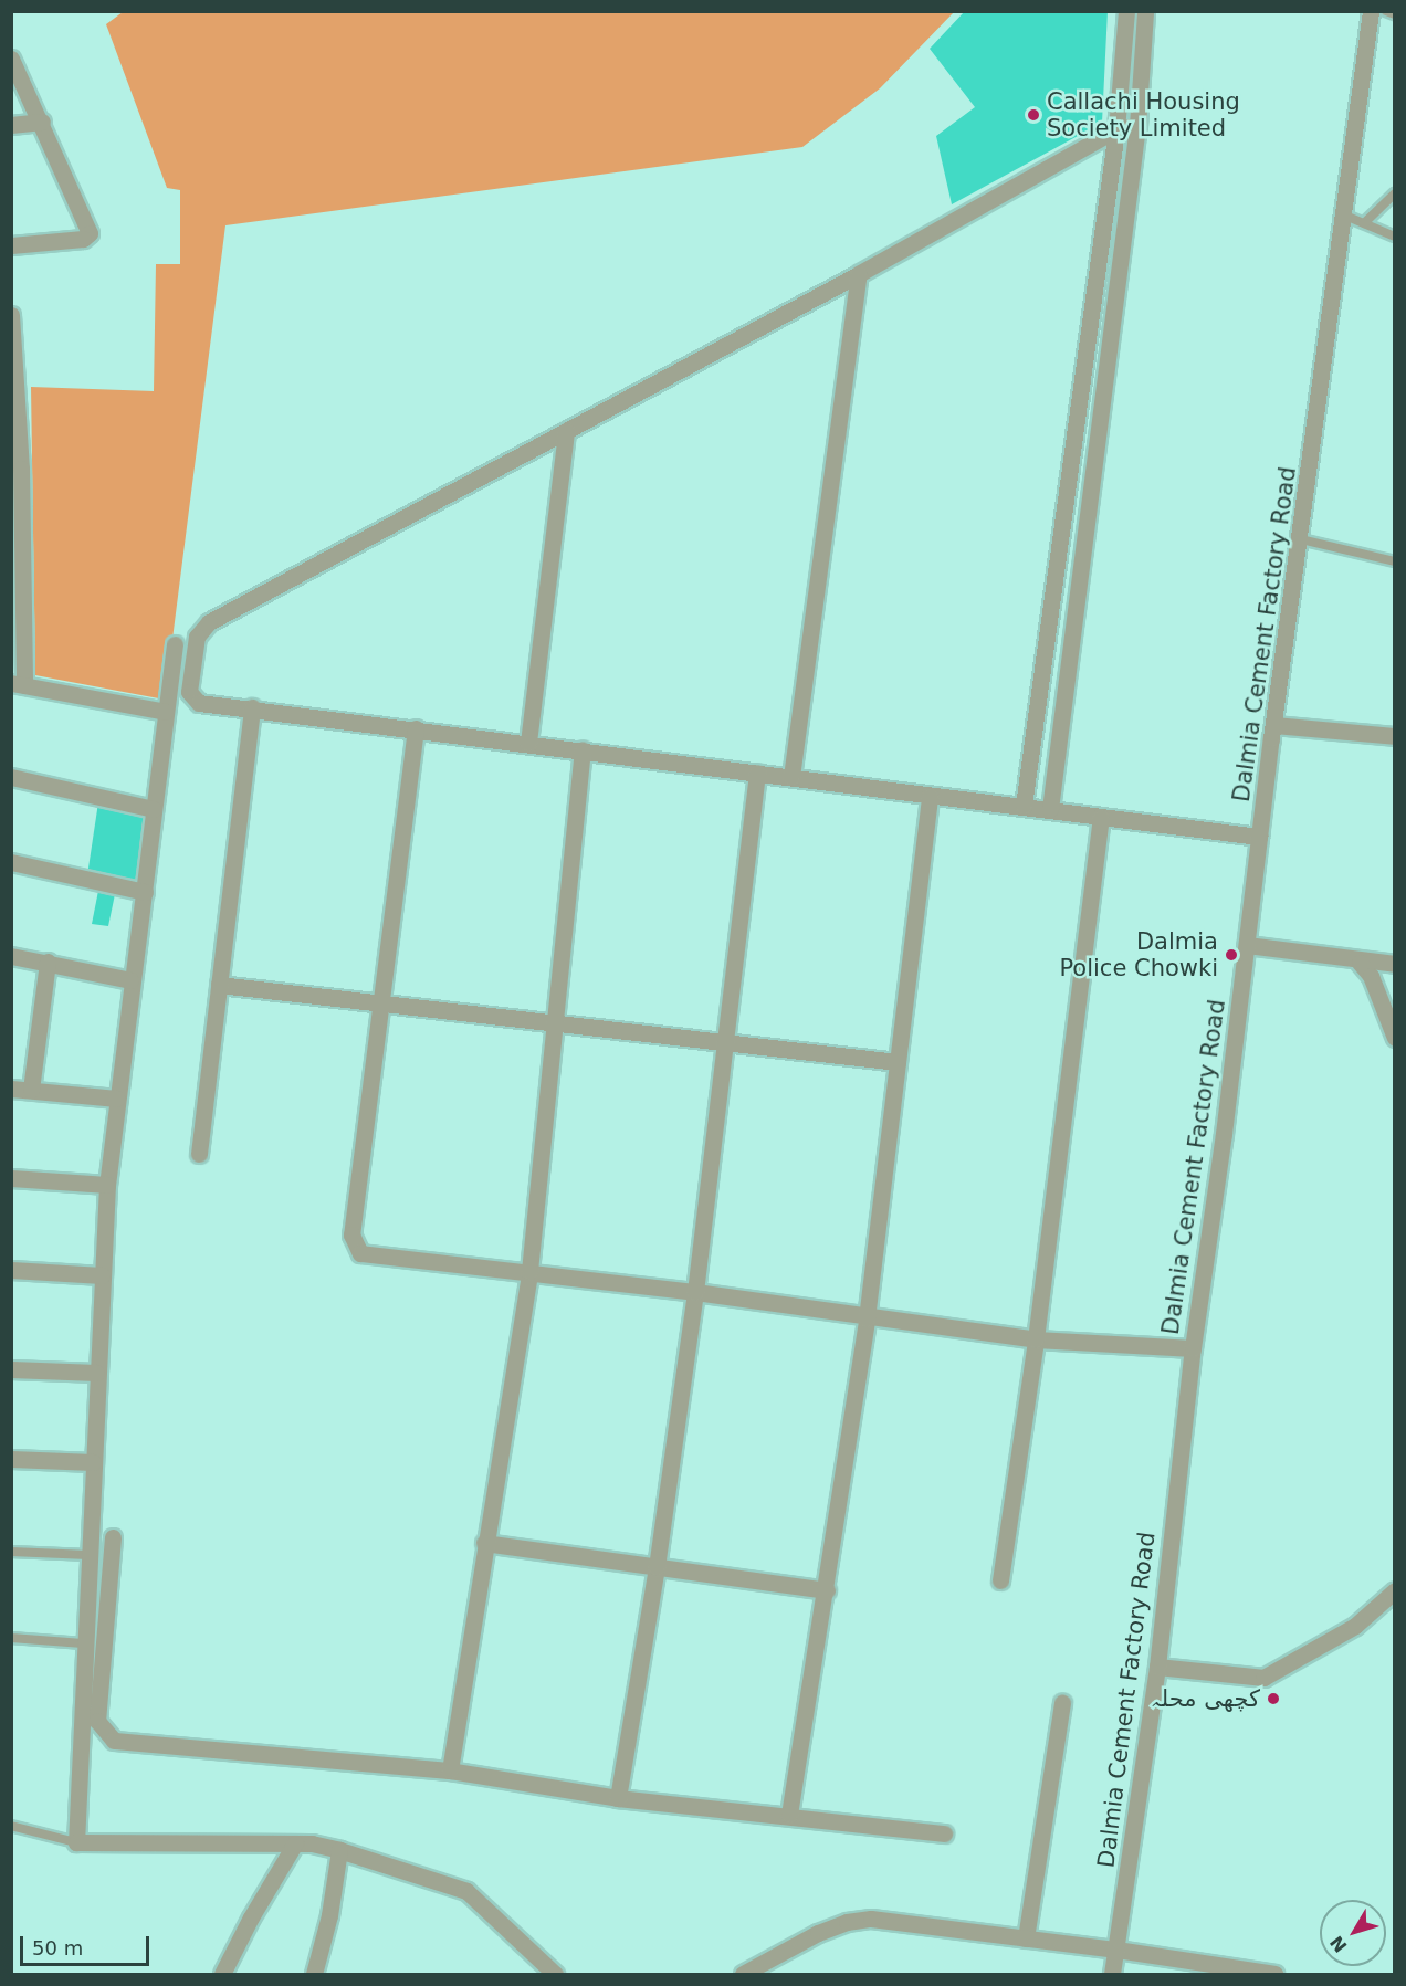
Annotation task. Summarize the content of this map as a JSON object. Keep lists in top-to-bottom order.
{
  "streets": {
    "street": ["Dalmia Cement Factory Road"]
  },
  "places": ["Callachi Housing Society Limited", "Dalmia Police Chowki", "کچھی محلہ"],
  "scale_bar": "50 m",
  "north": "bottom left"
}
